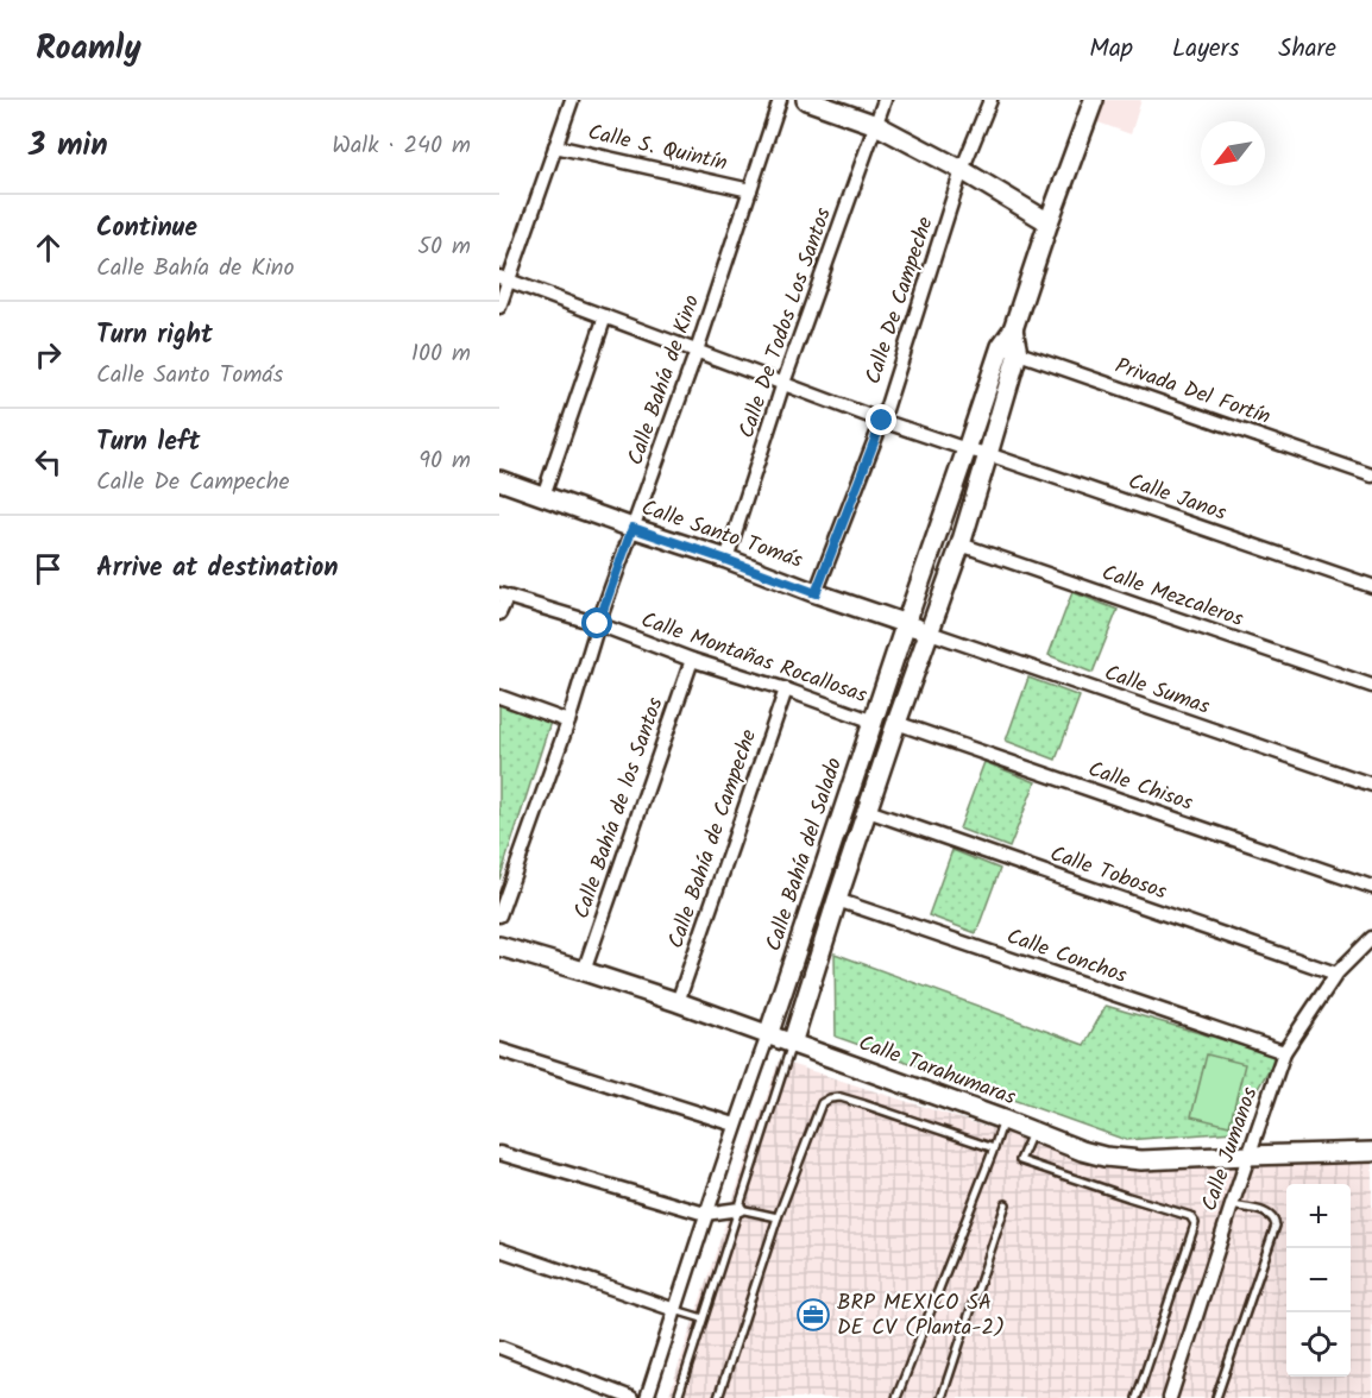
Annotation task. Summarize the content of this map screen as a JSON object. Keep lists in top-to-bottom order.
{
  "streets": {
    "street": [
      "Calle S. Quintín",
      "Calle De Campeche",
      "Calle De Todos Los Santos",
      "Calle Bahía de Kino",
      "Privada Del Fortín",
      "Calle Janos",
      "Calle Santo Tomás",
      "Calle Mezcaleros",
      "Calle Montañas Rocallosas",
      "Calle Sumas",
      "Calle Chisos",
      "Calle Bahía de los Santos",
      "Calle Bahía de Campeche",
      "Calle Bahía del Salado",
      "Calle Tobosos",
      "Calle Conchos",
      "Calle Tarahumaras",
      "Calle Jumanos"
    ]
  },
  "crossings": [
    ["Calle S. Quintín", "Calle Bahía de Kino"],
    ["Calle De Campeche", "Calle Janos"],
    ["Calle De Campeche", "Calle Santo Tomás"],
    ["Calle De Todos Los Santos", "Calle Janos"],
    ["Calle De Todos Los Santos", "Calle Santo Tomás"],
    ["Calle Bahía de Kino", "Calle Janos"],
    ["Calle Bahía de Kino", "Calle Santo Tomás"],
    ["Calle Bahía de Kino", "Calle Montañas Rocallosas"],
    ["Privada Del Fortín", "Calle Bahía del Salado"],
    ["Calle Janos", "Calle Bahía del Salado"],
    ["Calle Santo Tomás", "Calle Sumas"],
    ["Calle Santo Tomás", "Calle Bahía del Salado"],
    ["Calle Mezcaleros", "Calle Bahía del Salado"],
    ["Calle Montañas Rocallosas", "Calle Bahía de los Santos"],
    ["Calle Montañas Rocallosas", "Calle Bahía de Campeche"],
    ["Calle Montañas Rocallosas", "Calle Bahía del Salado"],
    ["Calle Sumas", "Calle Bahía del Salado"],
    ["Calle Chisos", "Calle Bahía del Salado"],
    ["Calle Bahía de los Santos", "Calle Tarahumaras"],
    ["Calle Bahía de Campeche", "Calle Tarahumaras"],
    ["Calle Bahía del Salado", "Calle Tobosos"],
    ["Calle Bahía del Salado", "Calle Conchos"],
    ["Calle Bahía del Salado", "Calle Tarahumaras"],
    ["Calle Tobosos", "Calle Jumanos"],
    ["Calle Conchos", "Calle Jumanos"],
    ["Calle Tarahumaras", "Calle Jumanos"]
  ],
  "places": {
    "office": ["BRP MEXICO SA DE CV (Planta-2)"]
  },
  "north": "bottom left",
  "page": {
    "header": "Roamly",
    "nav": ["Map", "Layers", "Share"],
    "heading": ["3 min", "Walk · 240 m"],
    "list": [
      ["Continue", "Calle Bahía de Kino", "50 m"],
      ["Turn right", "Calle Santo Tomás", "100 m"],
      ["Turn left", "Calle De Campeche", "90 m"],
      "Arrive at destination"
    ],
    "map_buttons": ["+", "−"]
  }
}
